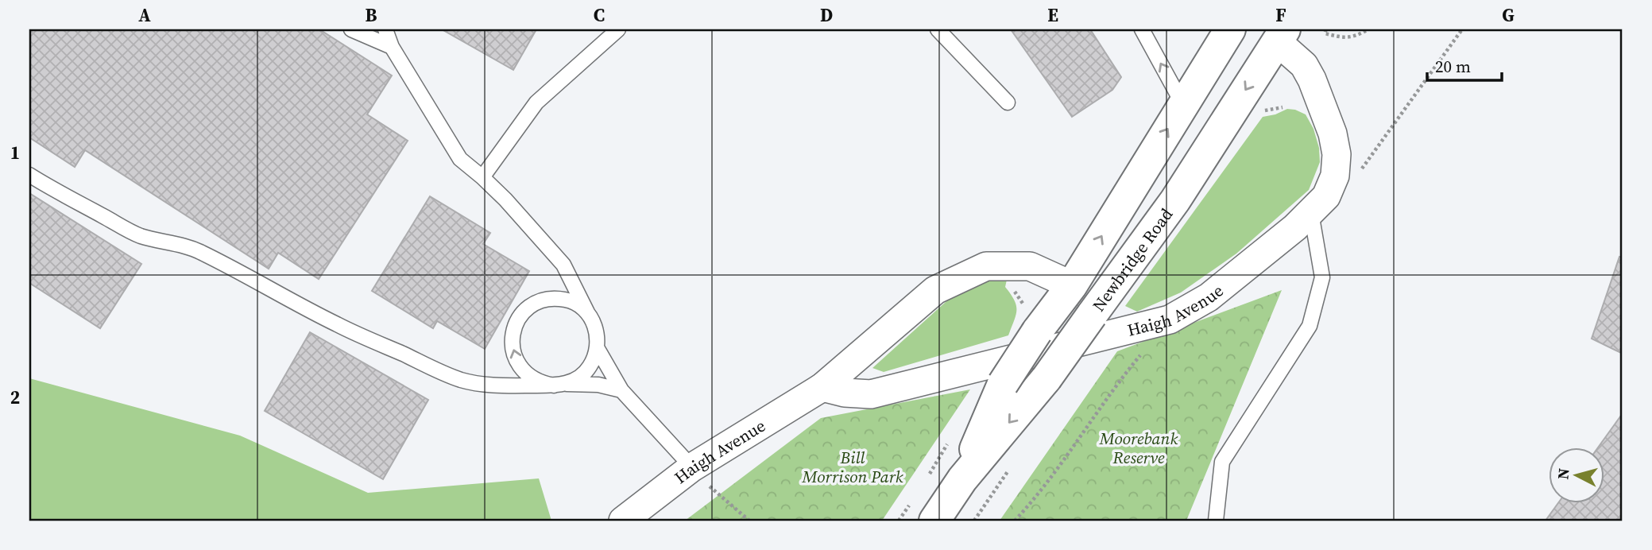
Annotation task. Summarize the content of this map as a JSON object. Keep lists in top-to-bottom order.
{
  "streets": {
    "highway": ["Newbridge Road"],
    "street": ["Haigh Avenue"]
  },
  "crossings": [
    ["Newbridge Road", "Haigh Avenue"]
  ],
  "parks": ["Moorebank Reserve", "Bill Morrison Park"],
  "scale_bar": "20 m",
  "north": "left",
  "grid": {
    "columns": [
      "A",
      "B",
      "C",
      "D",
      "E",
      "F",
      "G"
    ],
    "rows": ["1", "2"]
  }
}
